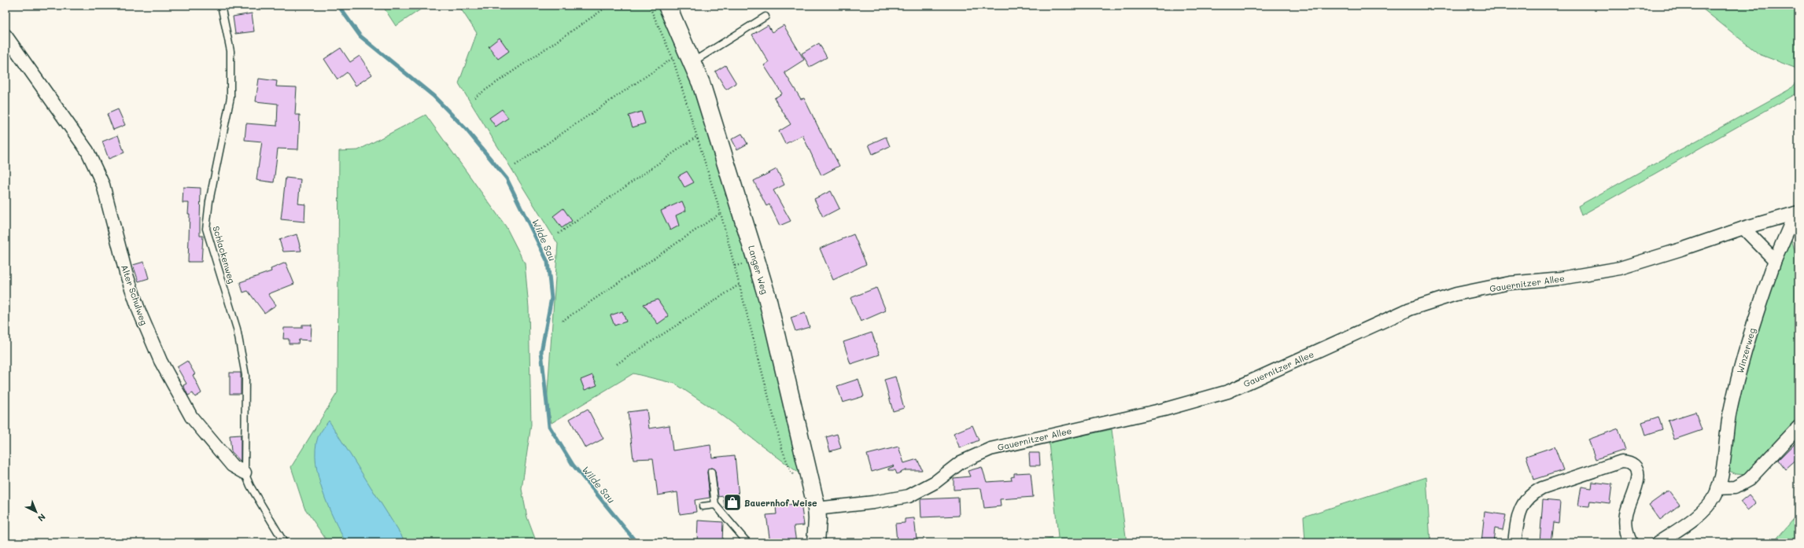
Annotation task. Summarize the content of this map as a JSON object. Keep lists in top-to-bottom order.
{
  "streets": {
    "street": [
      "Langer Weg",
      "Gauernitzer Allee",
      "Alter Schulweg",
      "Winzerweg"
    ],
    "lane": ["Schlackenweg"]
  },
  "crossings": [
    ["Schlackenweg", "Alter Schulweg"],
    ["Langer Weg", "Gauernitzer Allee"],
    ["Gauernitzer Allee", "Winzerweg"]
  ],
  "water": ["Wilde Sau"],
  "places": {
    "shop": ["Bauernhof Weise"]
  },
  "north": "bottom right"
}
